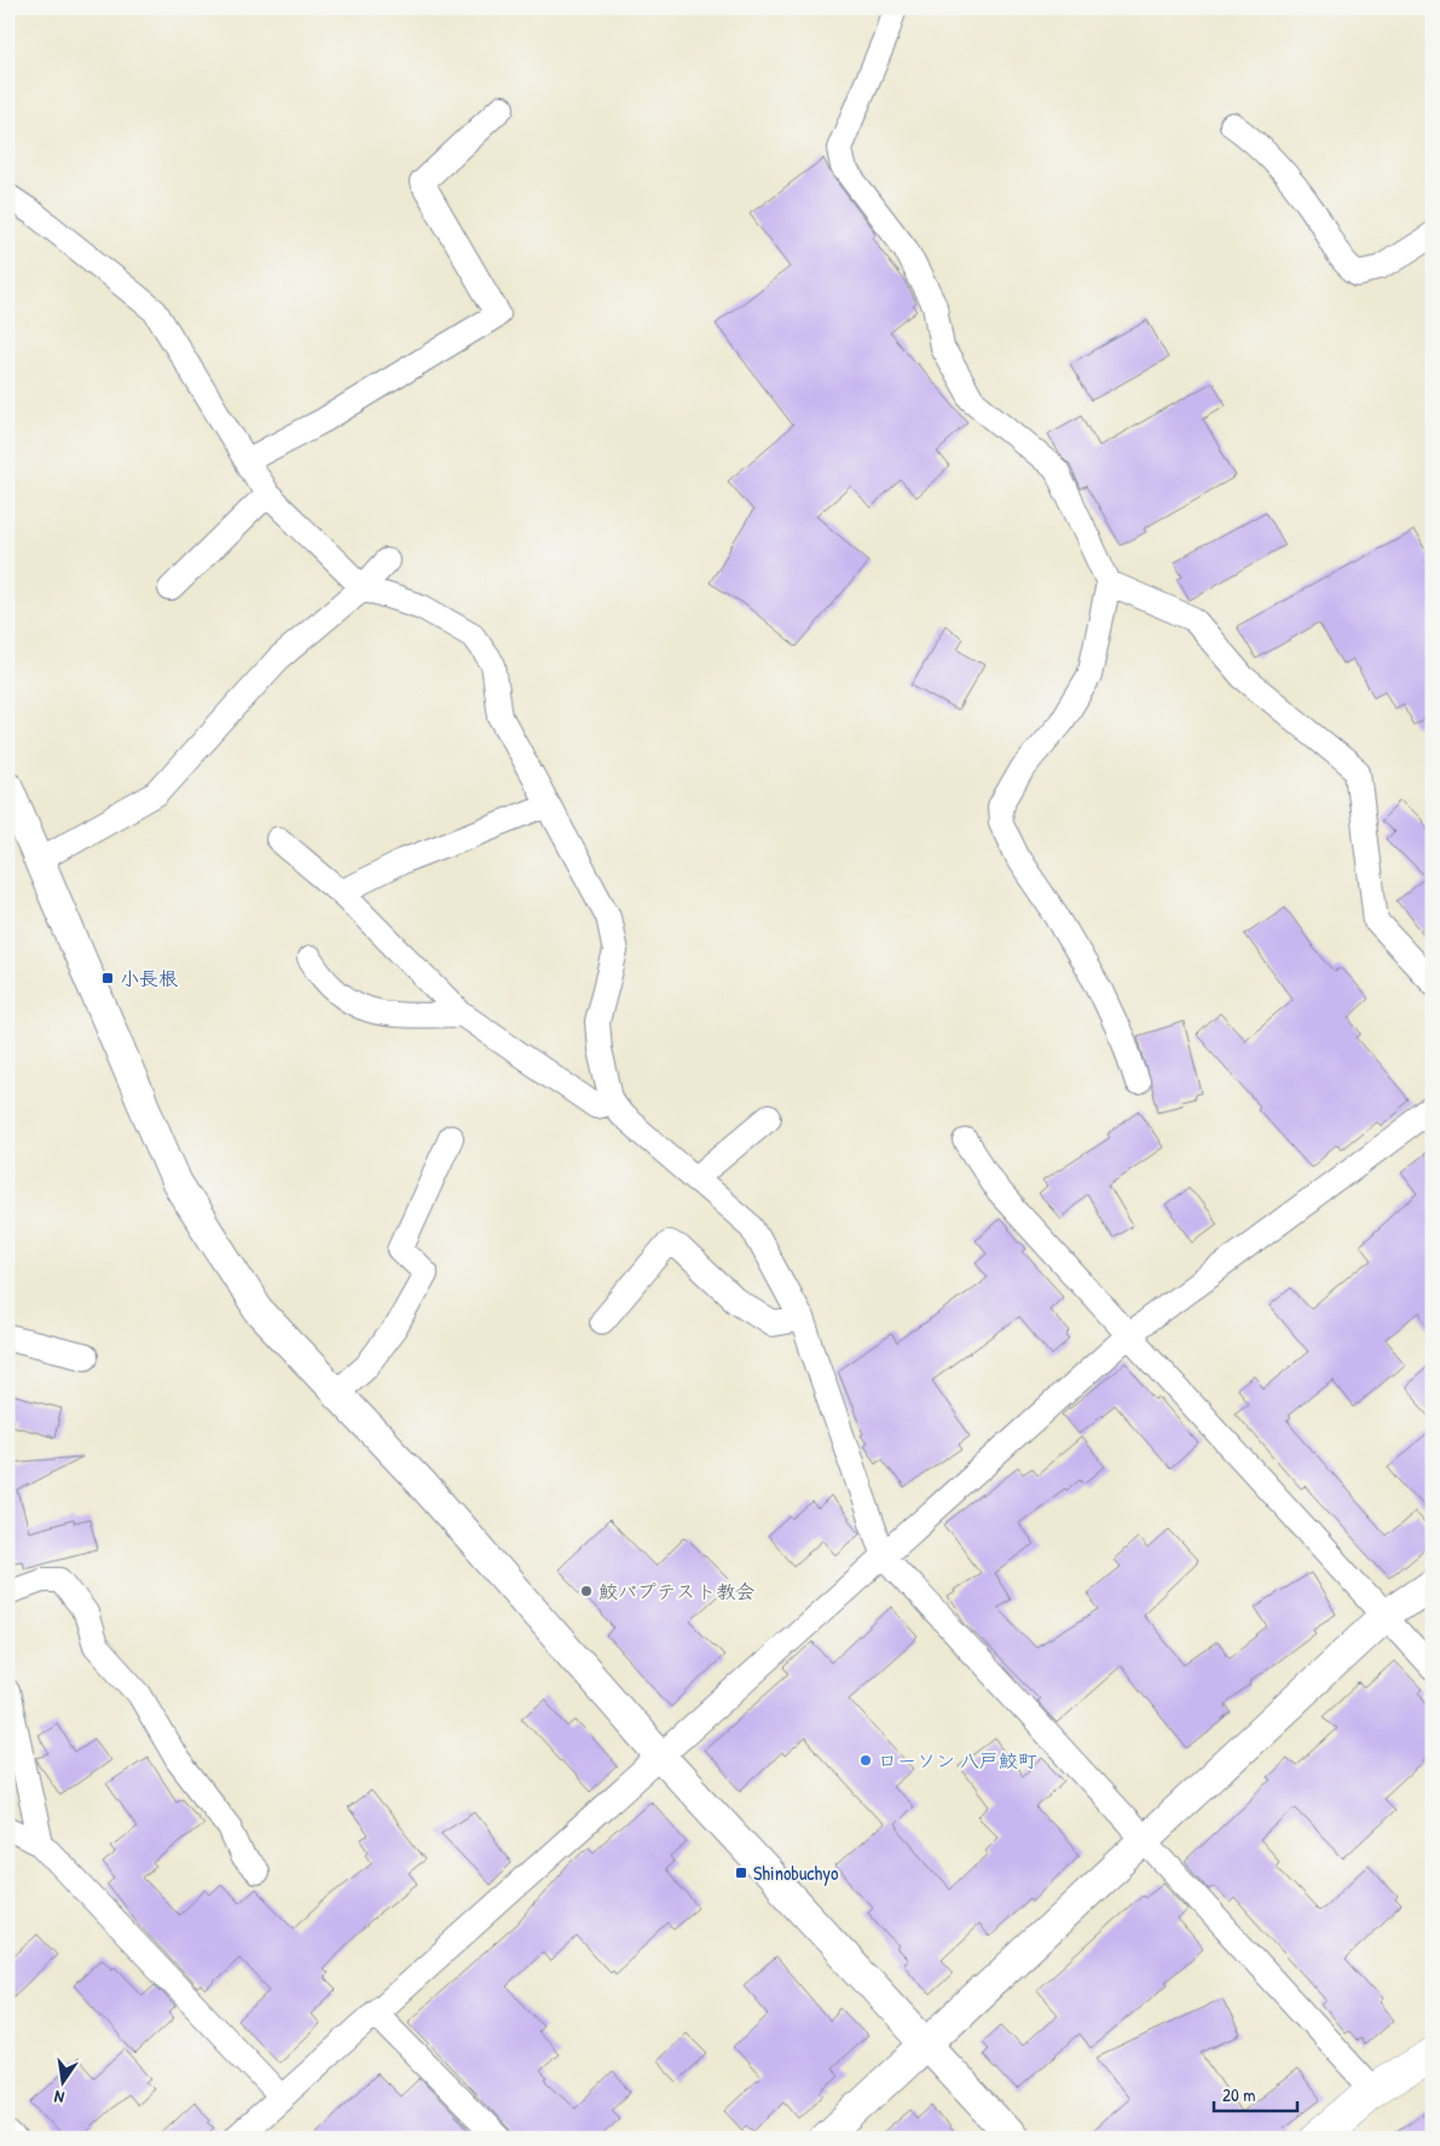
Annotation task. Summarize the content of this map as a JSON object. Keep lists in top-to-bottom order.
{
  "places": {
    "transit": ["小長根", "Shinobuchyo"],
    "other": ["鮫バプテスト教会", "ローソン 八戸鮫町"]
  },
  "scale_bar": "20 m",
  "north": "bottom"
}
